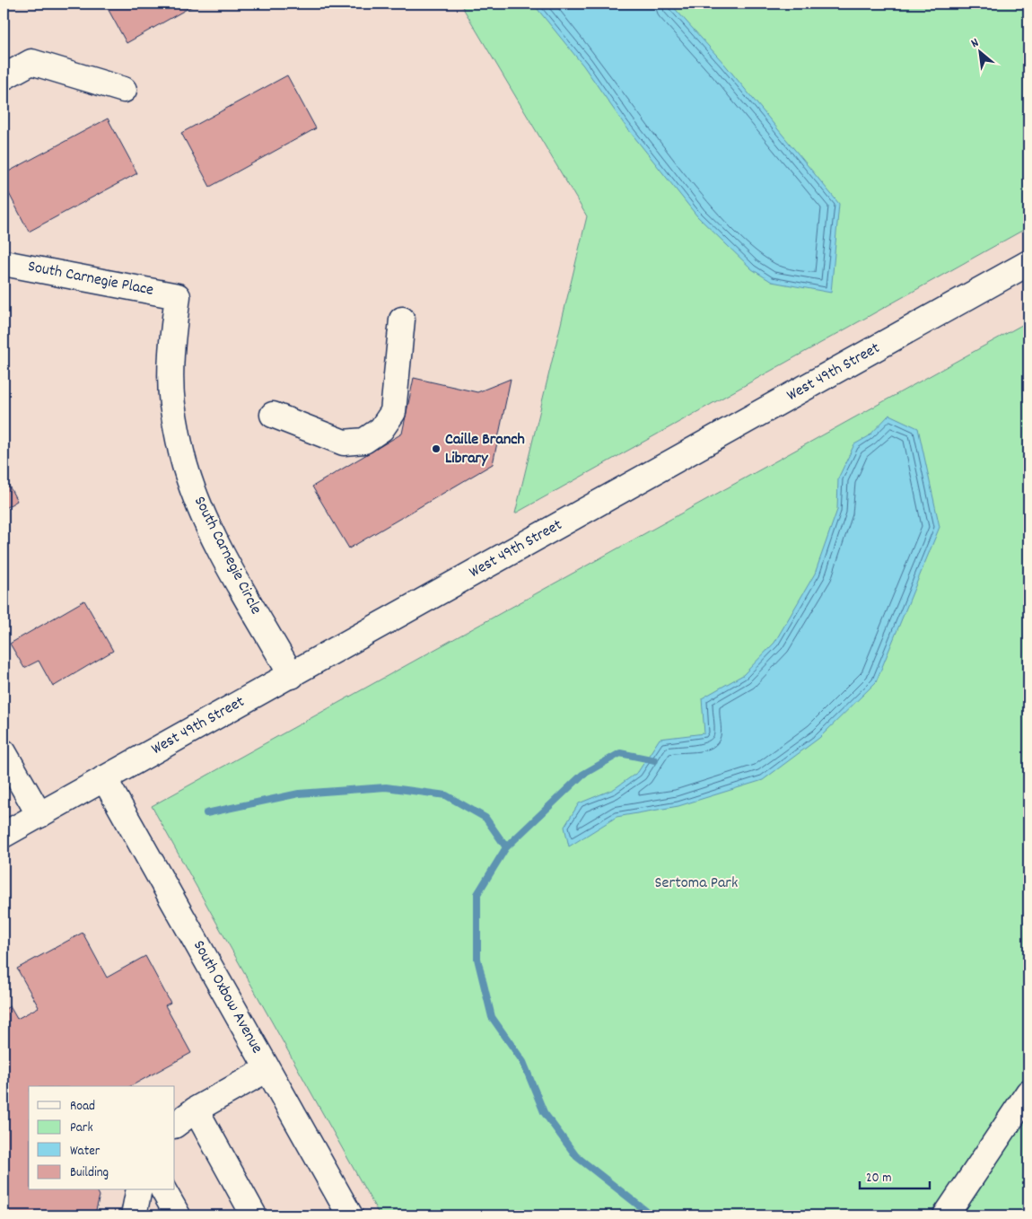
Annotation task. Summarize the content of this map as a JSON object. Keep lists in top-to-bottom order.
{
  "streets": {
    "main road": [
      "South Carnegie Place",
      "West 49th Street",
      "South Carnegie Circle",
      "South Oxbow Avenue"
    ]
  },
  "crossings": [
    ["South Carnegie Place", "South Carnegie Circle"],
    ["West 49th Street", "South Carnegie Circle"],
    ["West 49th Street", "South Oxbow Avenue"]
  ],
  "parks": ["Sertoma Park"],
  "places": ["Caille Branch Library"],
  "legend": [
    "Road",
    "Park",
    "Water",
    "Building"
  ],
  "scale_bar": "20 m",
  "north": "top left"
}
